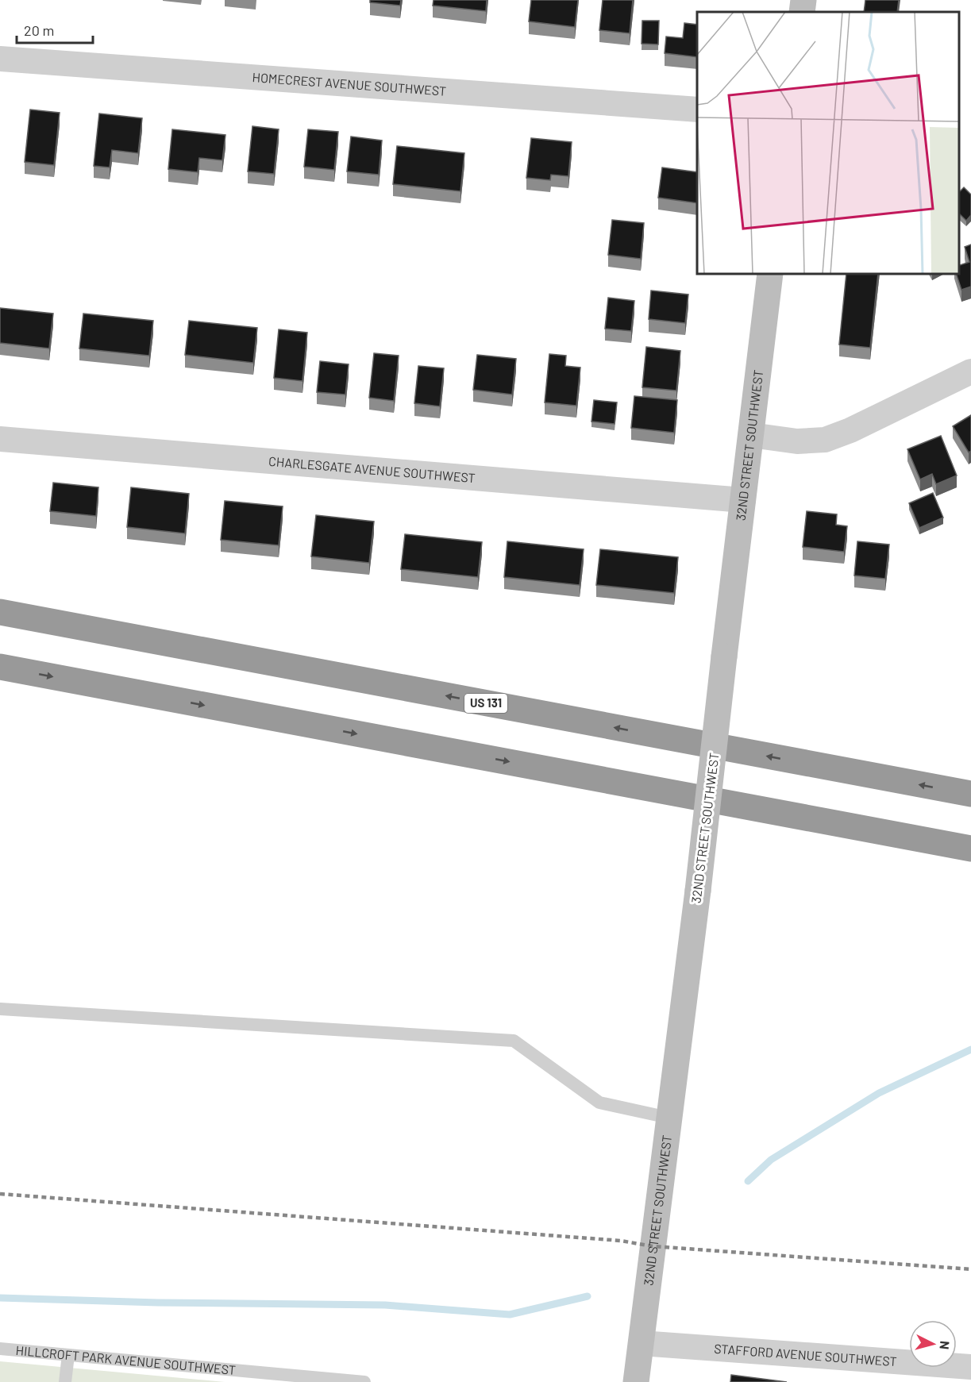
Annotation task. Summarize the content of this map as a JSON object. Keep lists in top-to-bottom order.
{
  "streets": {
    "highway": ["US 131"],
    "street": [
      "HOMECREST AVENUE SOUTHWEST",
      "32ND STREET SOUTHWEST",
      "CHARLESGATE AVENUE SOUTHWEST",
      "STAFFORD AVENUE SOUTHWEST"
    ],
    "lane": ["HILLCROFT PARK AVENUE SOUTHWEST"]
  },
  "crossings": [
    ["32ND STREET SOUTHWEST", "CHARLESGATE AVENUE SOUTHWEST"],
    ["32ND STREET SOUTHWEST", "STAFFORD AVENUE SOUTHWEST"]
  ],
  "scale_bar": "20 m",
  "north": "right"
}
